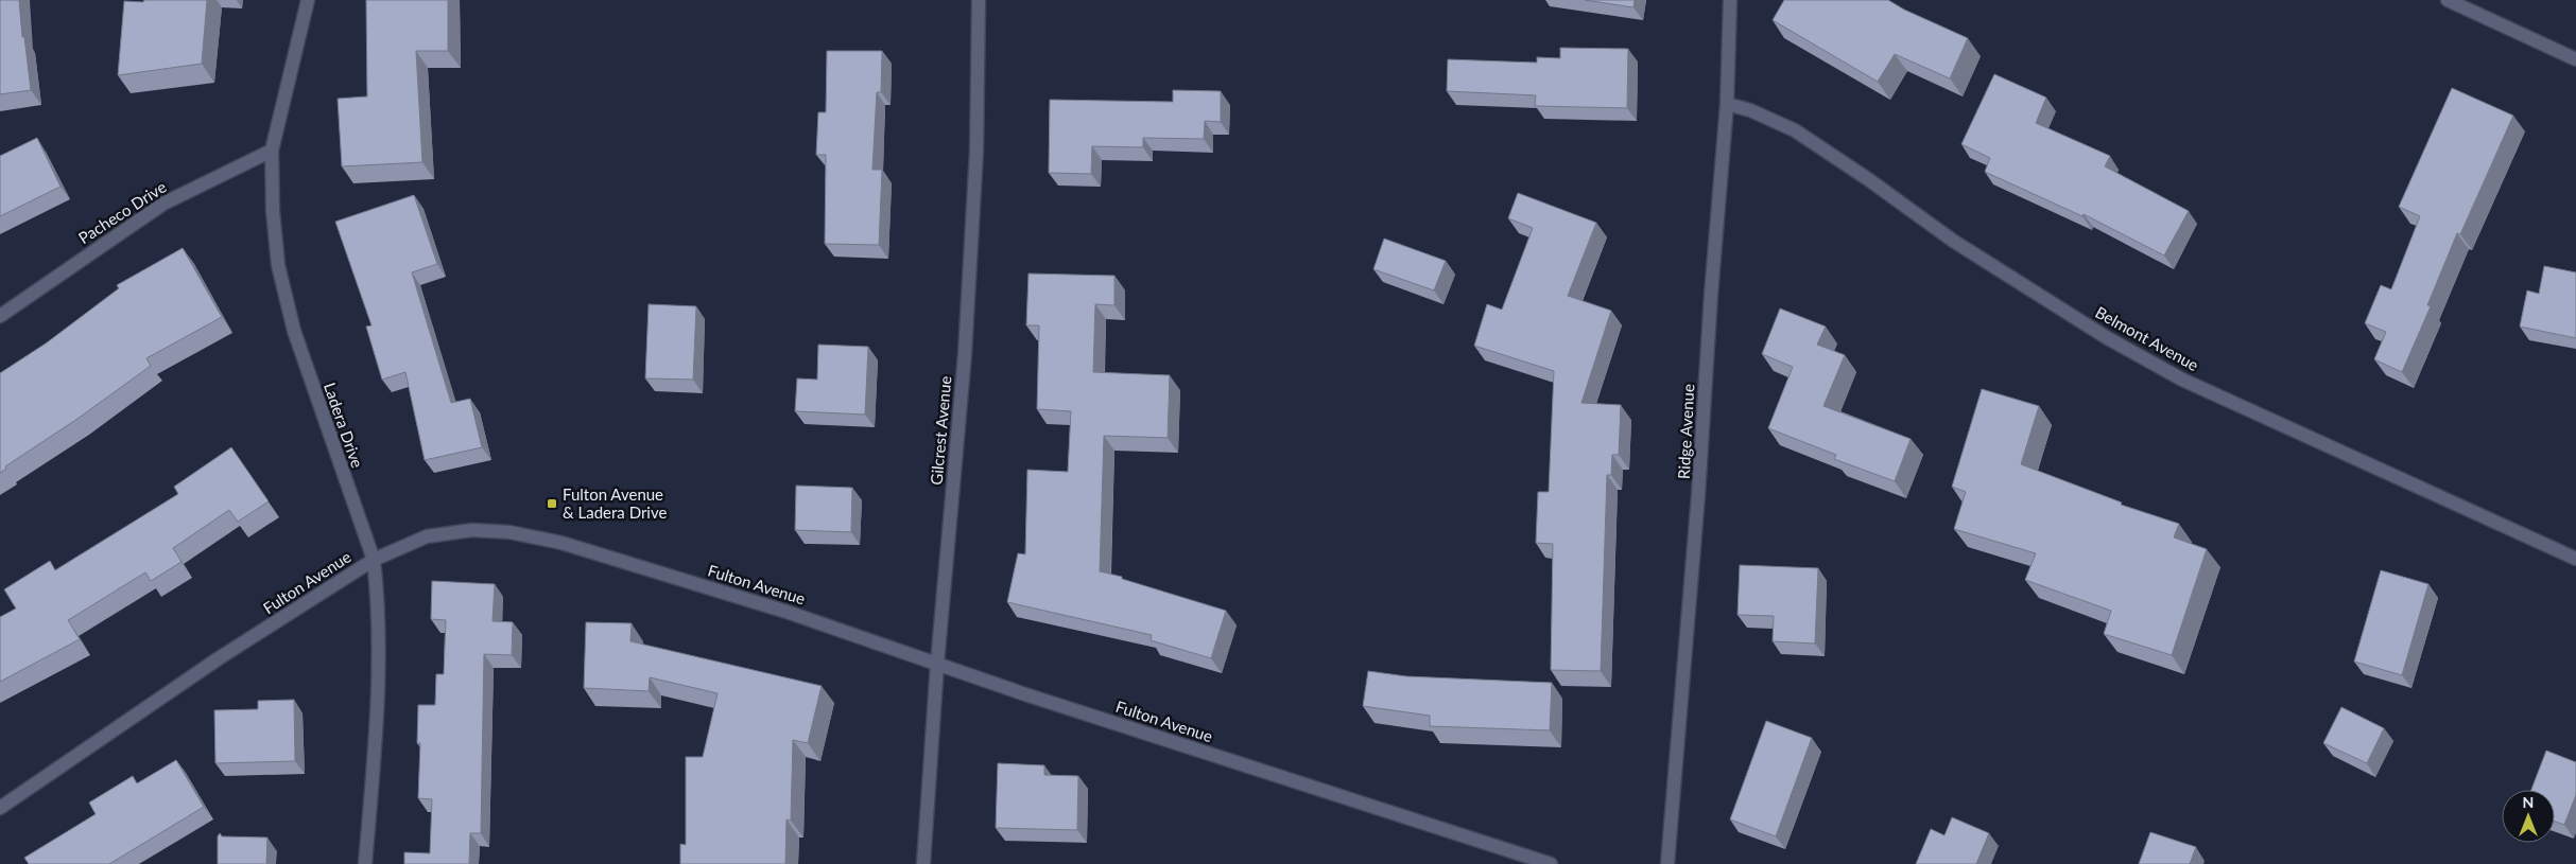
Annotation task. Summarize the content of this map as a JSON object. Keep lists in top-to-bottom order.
{
  "streets": {
    "street": [
      "Pacheco Drive",
      "Belmont Avenue",
      "Ladera Drive",
      "Gilcrest Avenue",
      "Ridge Avenue",
      "Fulton Avenue"
    ]
  },
  "crossings": [
    ["Pacheco Drive", "Ladera Drive"],
    ["Belmont Avenue", "Ridge Avenue"],
    ["Ladera Drive", "Fulton Avenue"],
    ["Gilcrest Avenue", "Fulton Avenue"]
  ],
  "places": {
    "transit": ["Fulton Avenue & Ladera Drive"]
  },
  "north": "top"
}
